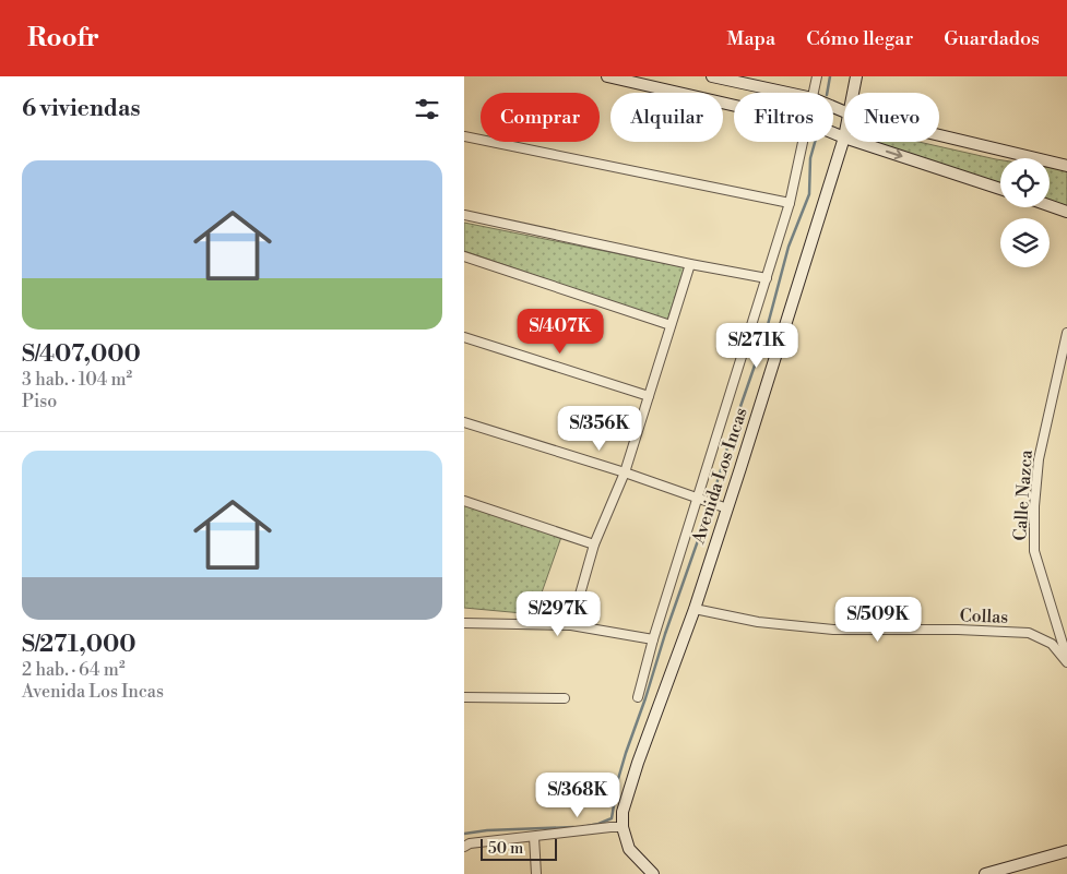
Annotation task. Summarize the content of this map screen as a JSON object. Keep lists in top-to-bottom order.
{
  "streets": {
    "street": ["Avenida Los Incas", "Calle Nazca", "Collas"]
  },
  "crossings": [
    ["Avenida Los Incas", "Collas"],
    ["Calle Nazca", "Collas"]
  ],
  "scale_bar": "50 m",
  "page": {
    "header": "Roofr",
    "nav": ["Mapa", "Cómo llegar", "Guardados"],
    "heading": "6 viviendas",
    "chip": [
      "Comprar",
      "Alquilar",
      "Filtros",
      "Nuevo"
    ],
    "list": [
      {
        "name": "S/407,000",
        "note": "3 hab. · 104 m² · Piso"
      },
      {
        "name": "S/271,000",
        "note": "2 hab. · 64 m² · Avenida Los Incas"
      }
    ],
    "price": [
      "S/407K",
      "S/271K",
      "S/356K",
      "S/297K",
      "S/509K",
      "S/368K"
    ],
    "scale": "50 m"
  }
}
